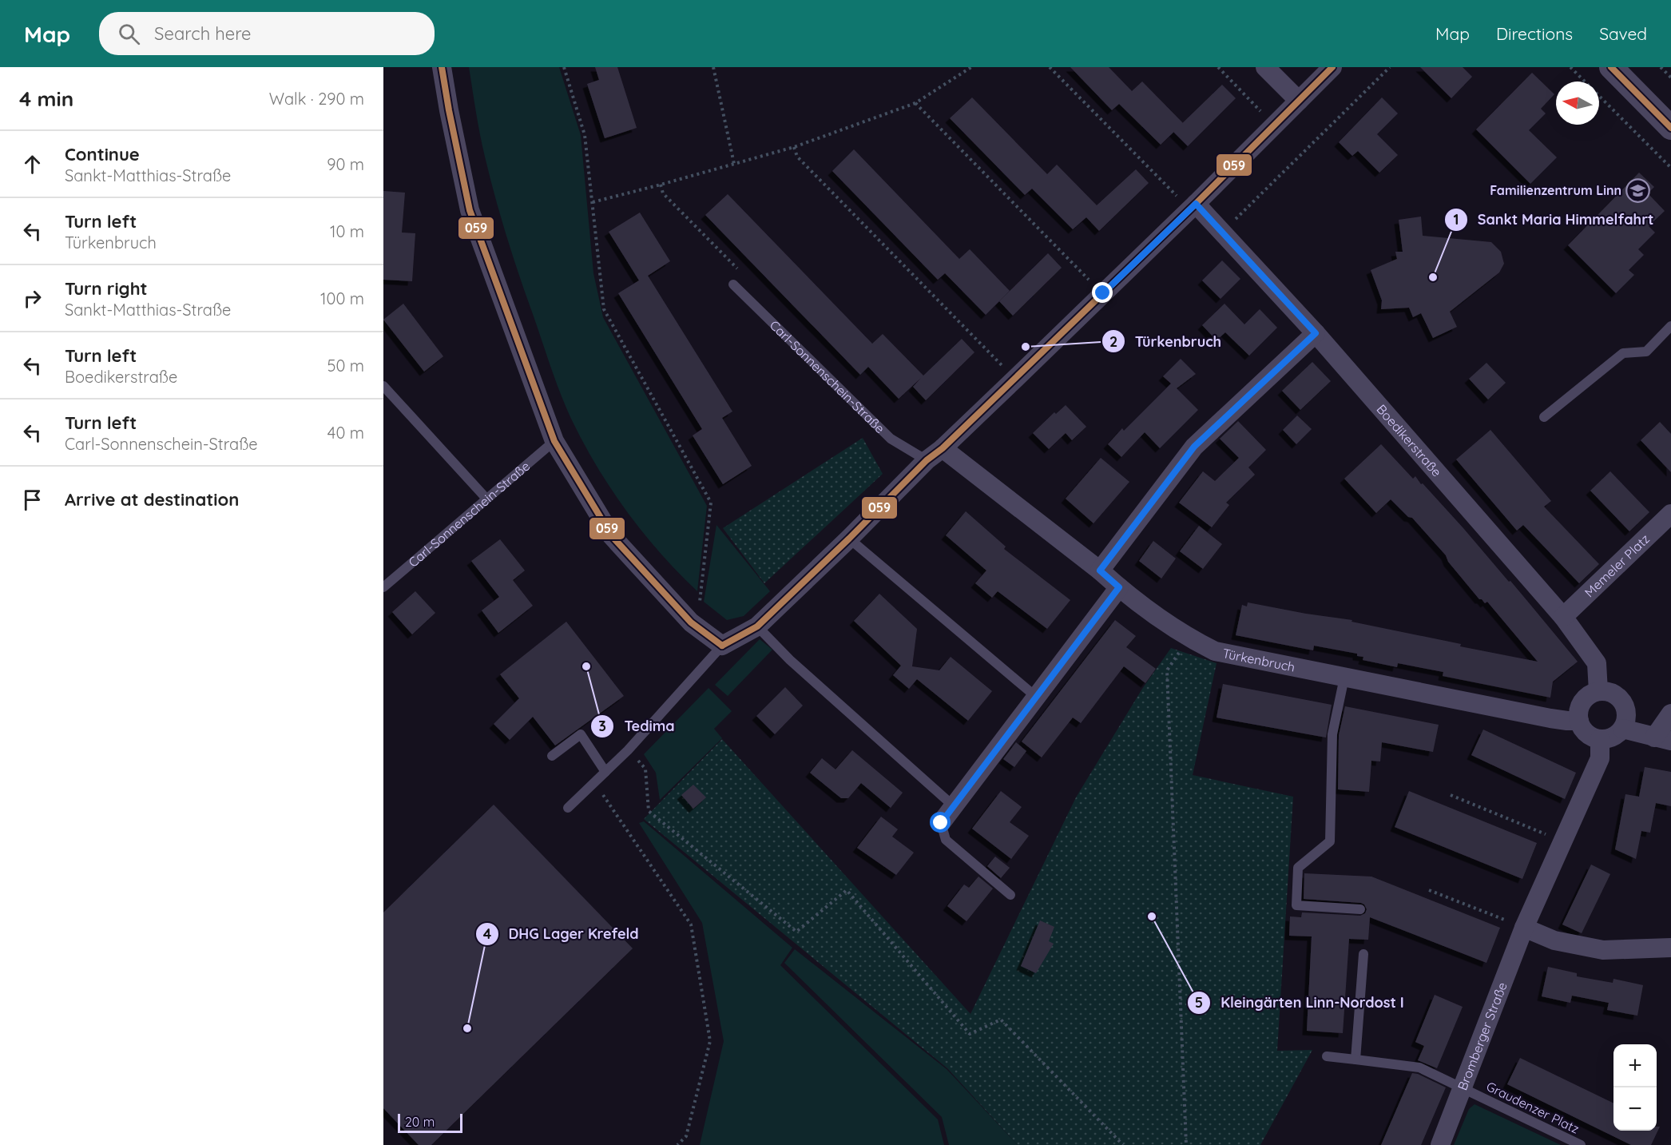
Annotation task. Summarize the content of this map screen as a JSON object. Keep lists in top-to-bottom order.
{
  "streets": {
    "street": [
      "Boedikerstraße",
      "Memeler Platz",
      "Türkenbruch",
      "Bromberger Straße"
    ],
    "lane": ["Carl-Sonnenschein-Straße", "Graudenzer Platz"]
  },
  "crossings": [
    ["Boedikerstraße", "Memeler Platz"],
    ["Boedikerstraße", "Türkenbruch"],
    ["Boedikerstraße", "Bromberger Straße"],
    ["Türkenbruch", "Bromberger Straße"],
    ["Bromberger Straße", "Graudenzer Platz"]
  ],
  "places": {
    "school or university": ["Familienzentrum Linn"],
    "other": [
      "Sankt Maria Himmelfahrt",
      "Türkenbruch",
      "Tedima",
      "Kleingärten Linn-Nordost I",
      "DHG Lager Krefeld"
    ]
  },
  "lines": ["transit line 059"],
  "scale_bar": "20 m",
  "north": "left",
  "page": {
    "header": "Map",
    "search": "Search here",
    "nav": ["Map", "Directions", "Saved"],
    "heading": ["4 min", "Walk · 290 m"],
    "list": [
      ["Continue", "Sankt-Matthias-Straße", "90 m"],
      ["Turn left", "Türkenbruch", "10 m"],
      ["Turn right", "Sankt-Matthias-Straße", "100 m"],
      ["Turn left", "Boedikerstraße", "50 m"],
      ["Turn left", "Carl-Sonnenschein-Straße", "40 m"],
      "Arrive at destination"
    ],
    "map_buttons": ["+", "−"],
    "scale": "20 m"
  }
}
